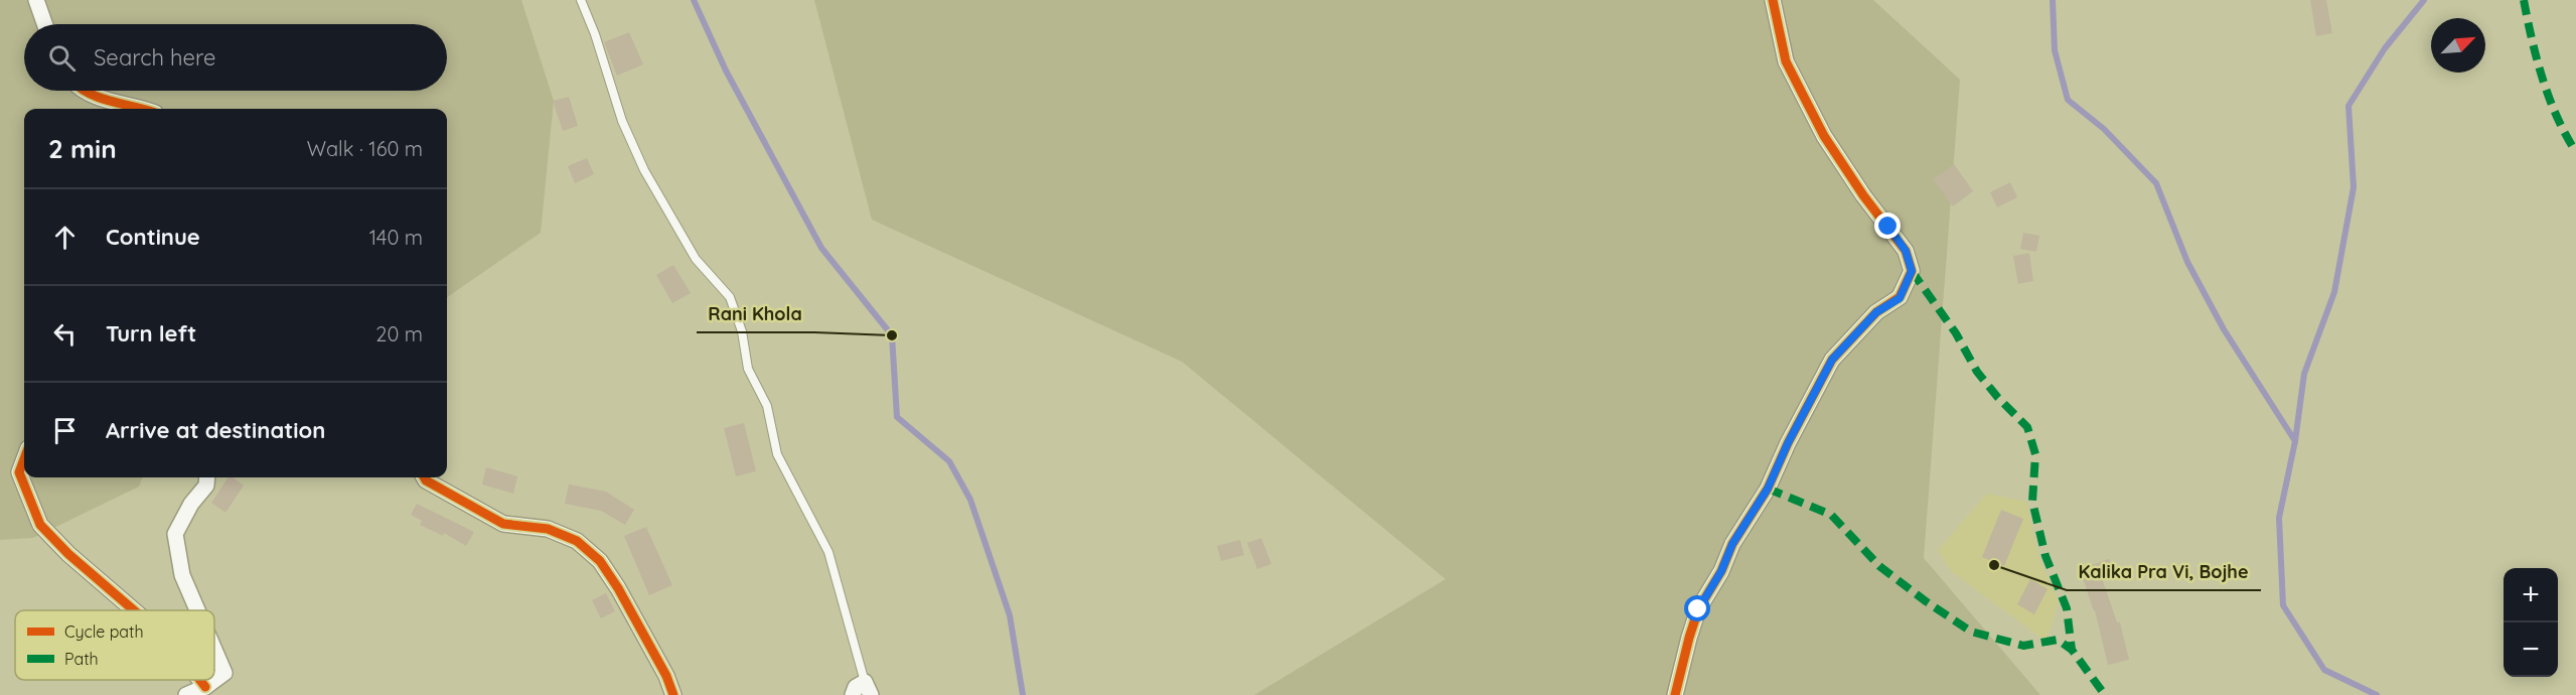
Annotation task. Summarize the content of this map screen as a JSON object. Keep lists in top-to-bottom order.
{
  "places": ["Rani Khola", "Kalika Pra Vi, Bojhe"],
  "legend": ["Cycle path", "Path"],
  "north": "top right",
  "page": {
    "search": "Search here",
    "heading": ["2 min", "Walk · 160 m"],
    "list": [
      ["Continue", "140 m"],
      ["Turn left", "20 m"],
      "Arrive at destination"
    ],
    "map_buttons": ["+", "−"]
  }
}
